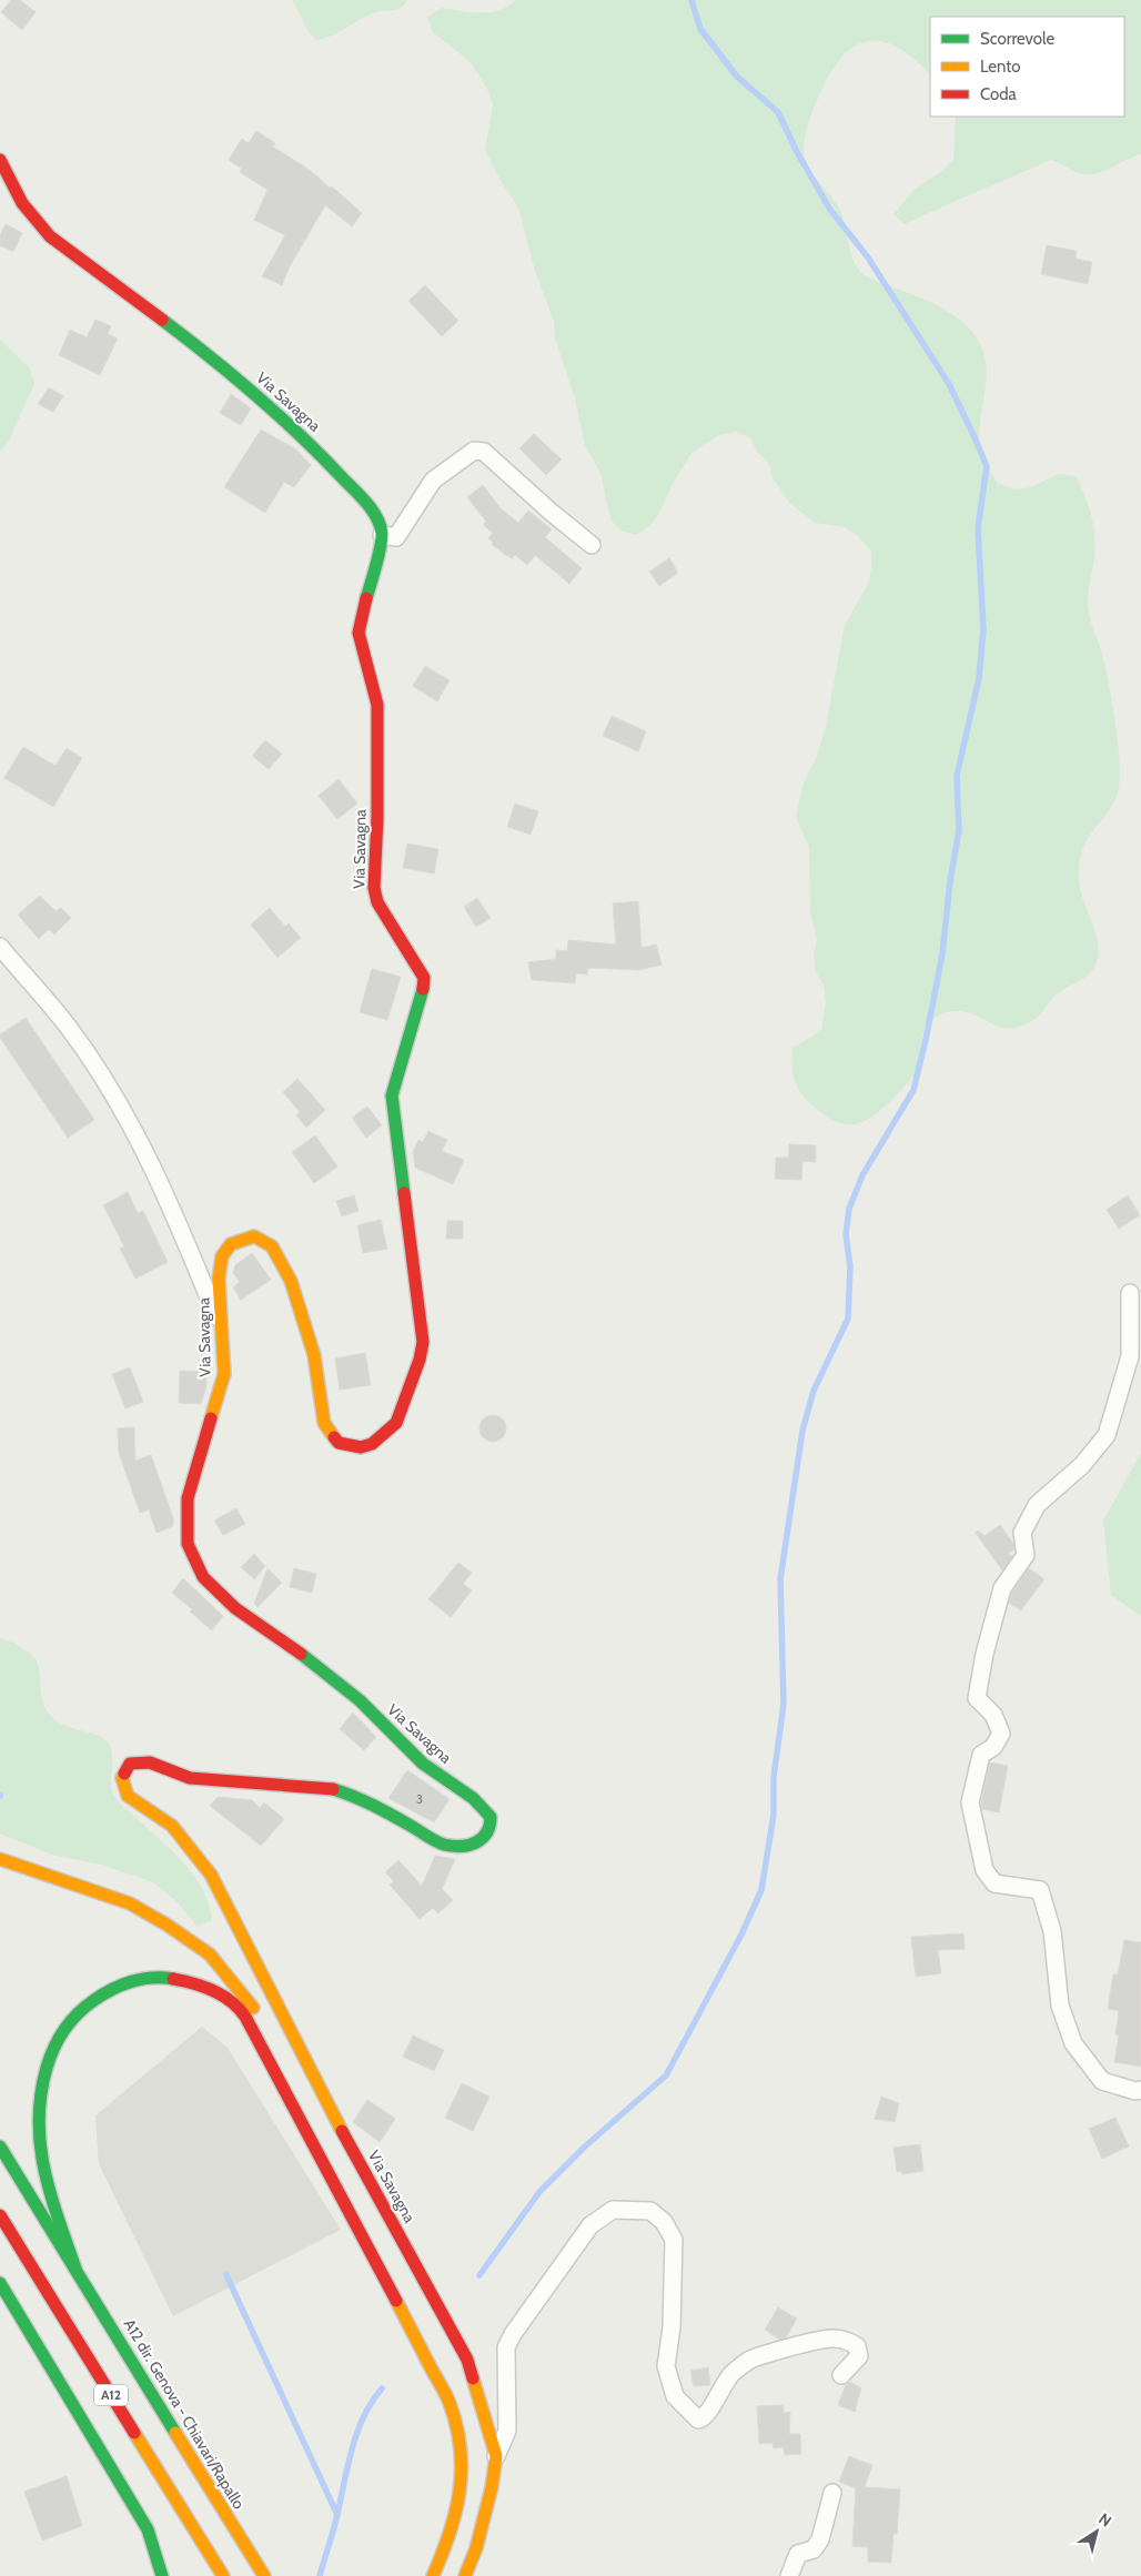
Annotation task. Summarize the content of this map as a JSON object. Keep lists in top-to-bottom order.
{
  "streets": {
    "main road": ["Via Savagna", "A12", "A12 dir. Genova - Chiavari/Rapallo"]
  },
  "crossings": [
    ["A12", "A12 dir. Genova - Chiavari/Rapallo"]
  ],
  "house_numbers": ["3"],
  "legend": ["Scorrevole", "Lento", "Coda"],
  "north": "top right"
}
